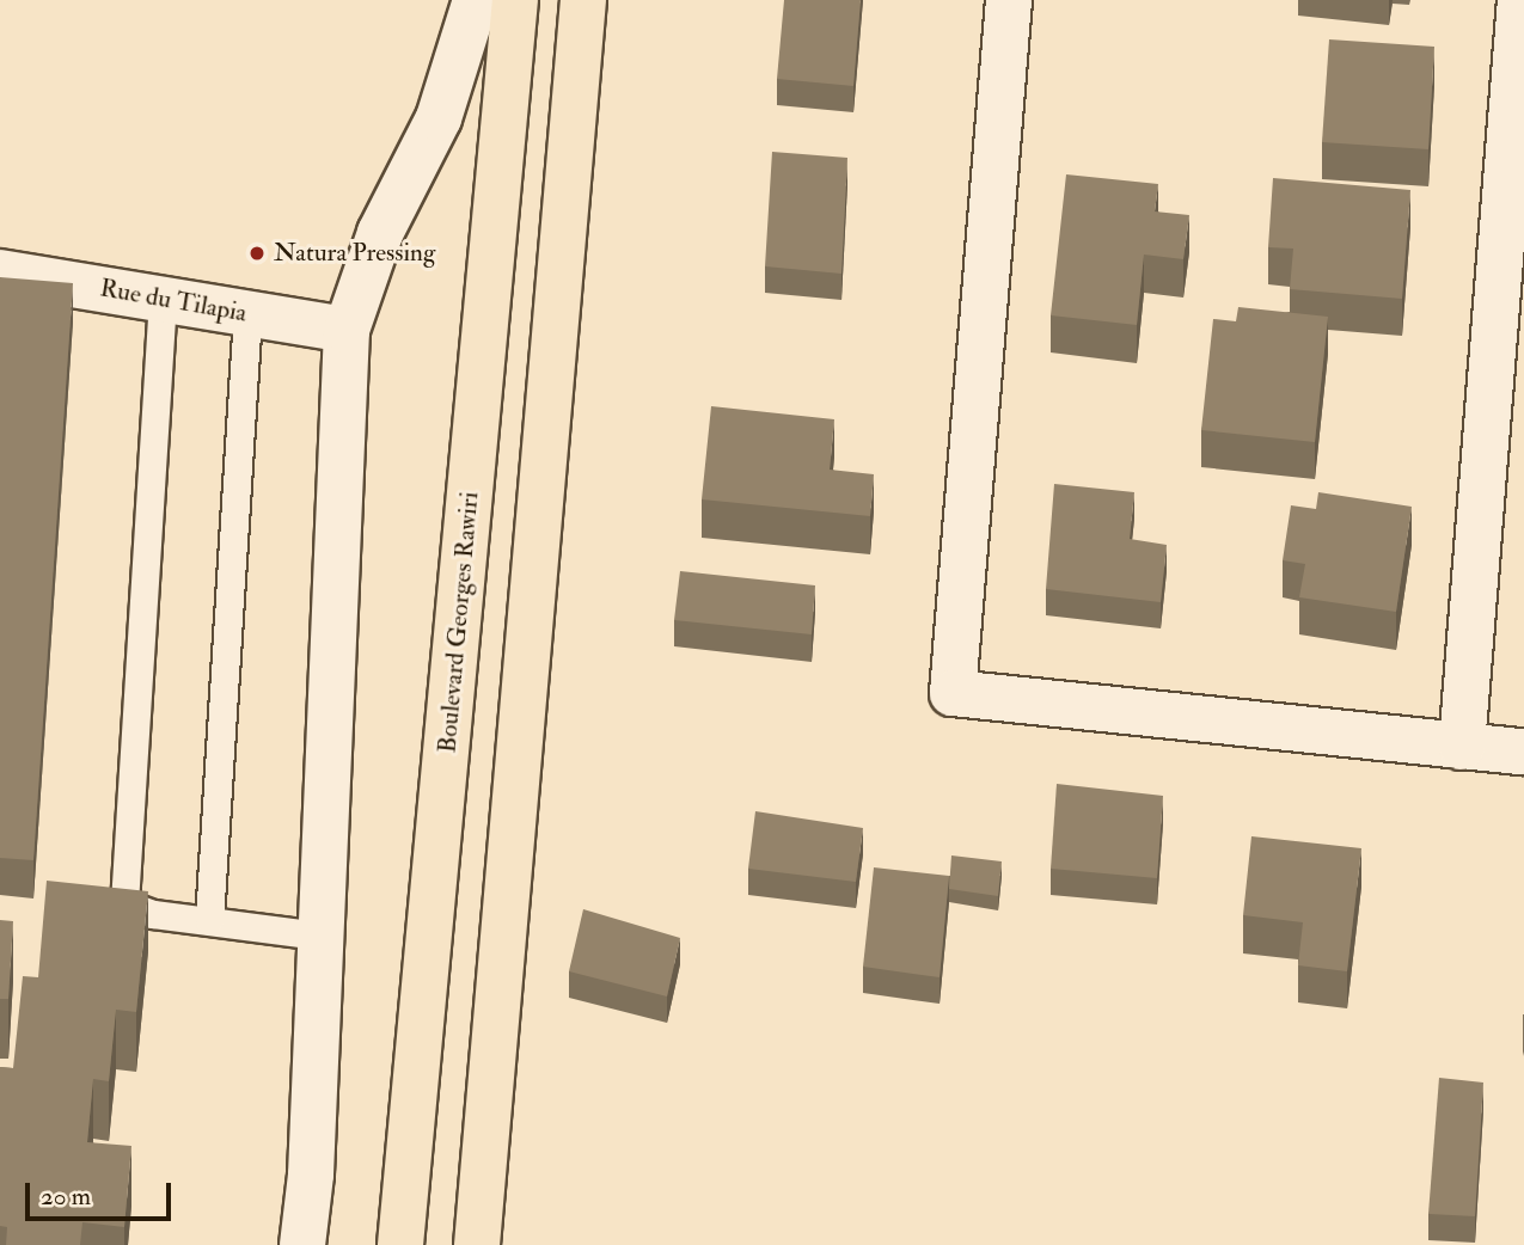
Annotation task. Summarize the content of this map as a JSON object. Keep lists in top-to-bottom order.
{
  "streets": {
    "main road": ["Boulevard Georges Rawiri"],
    "street": ["Rue du Tilapia"]
  },
  "places": ["Natura Pressing"],
  "scale_bar": "20 m"
}
